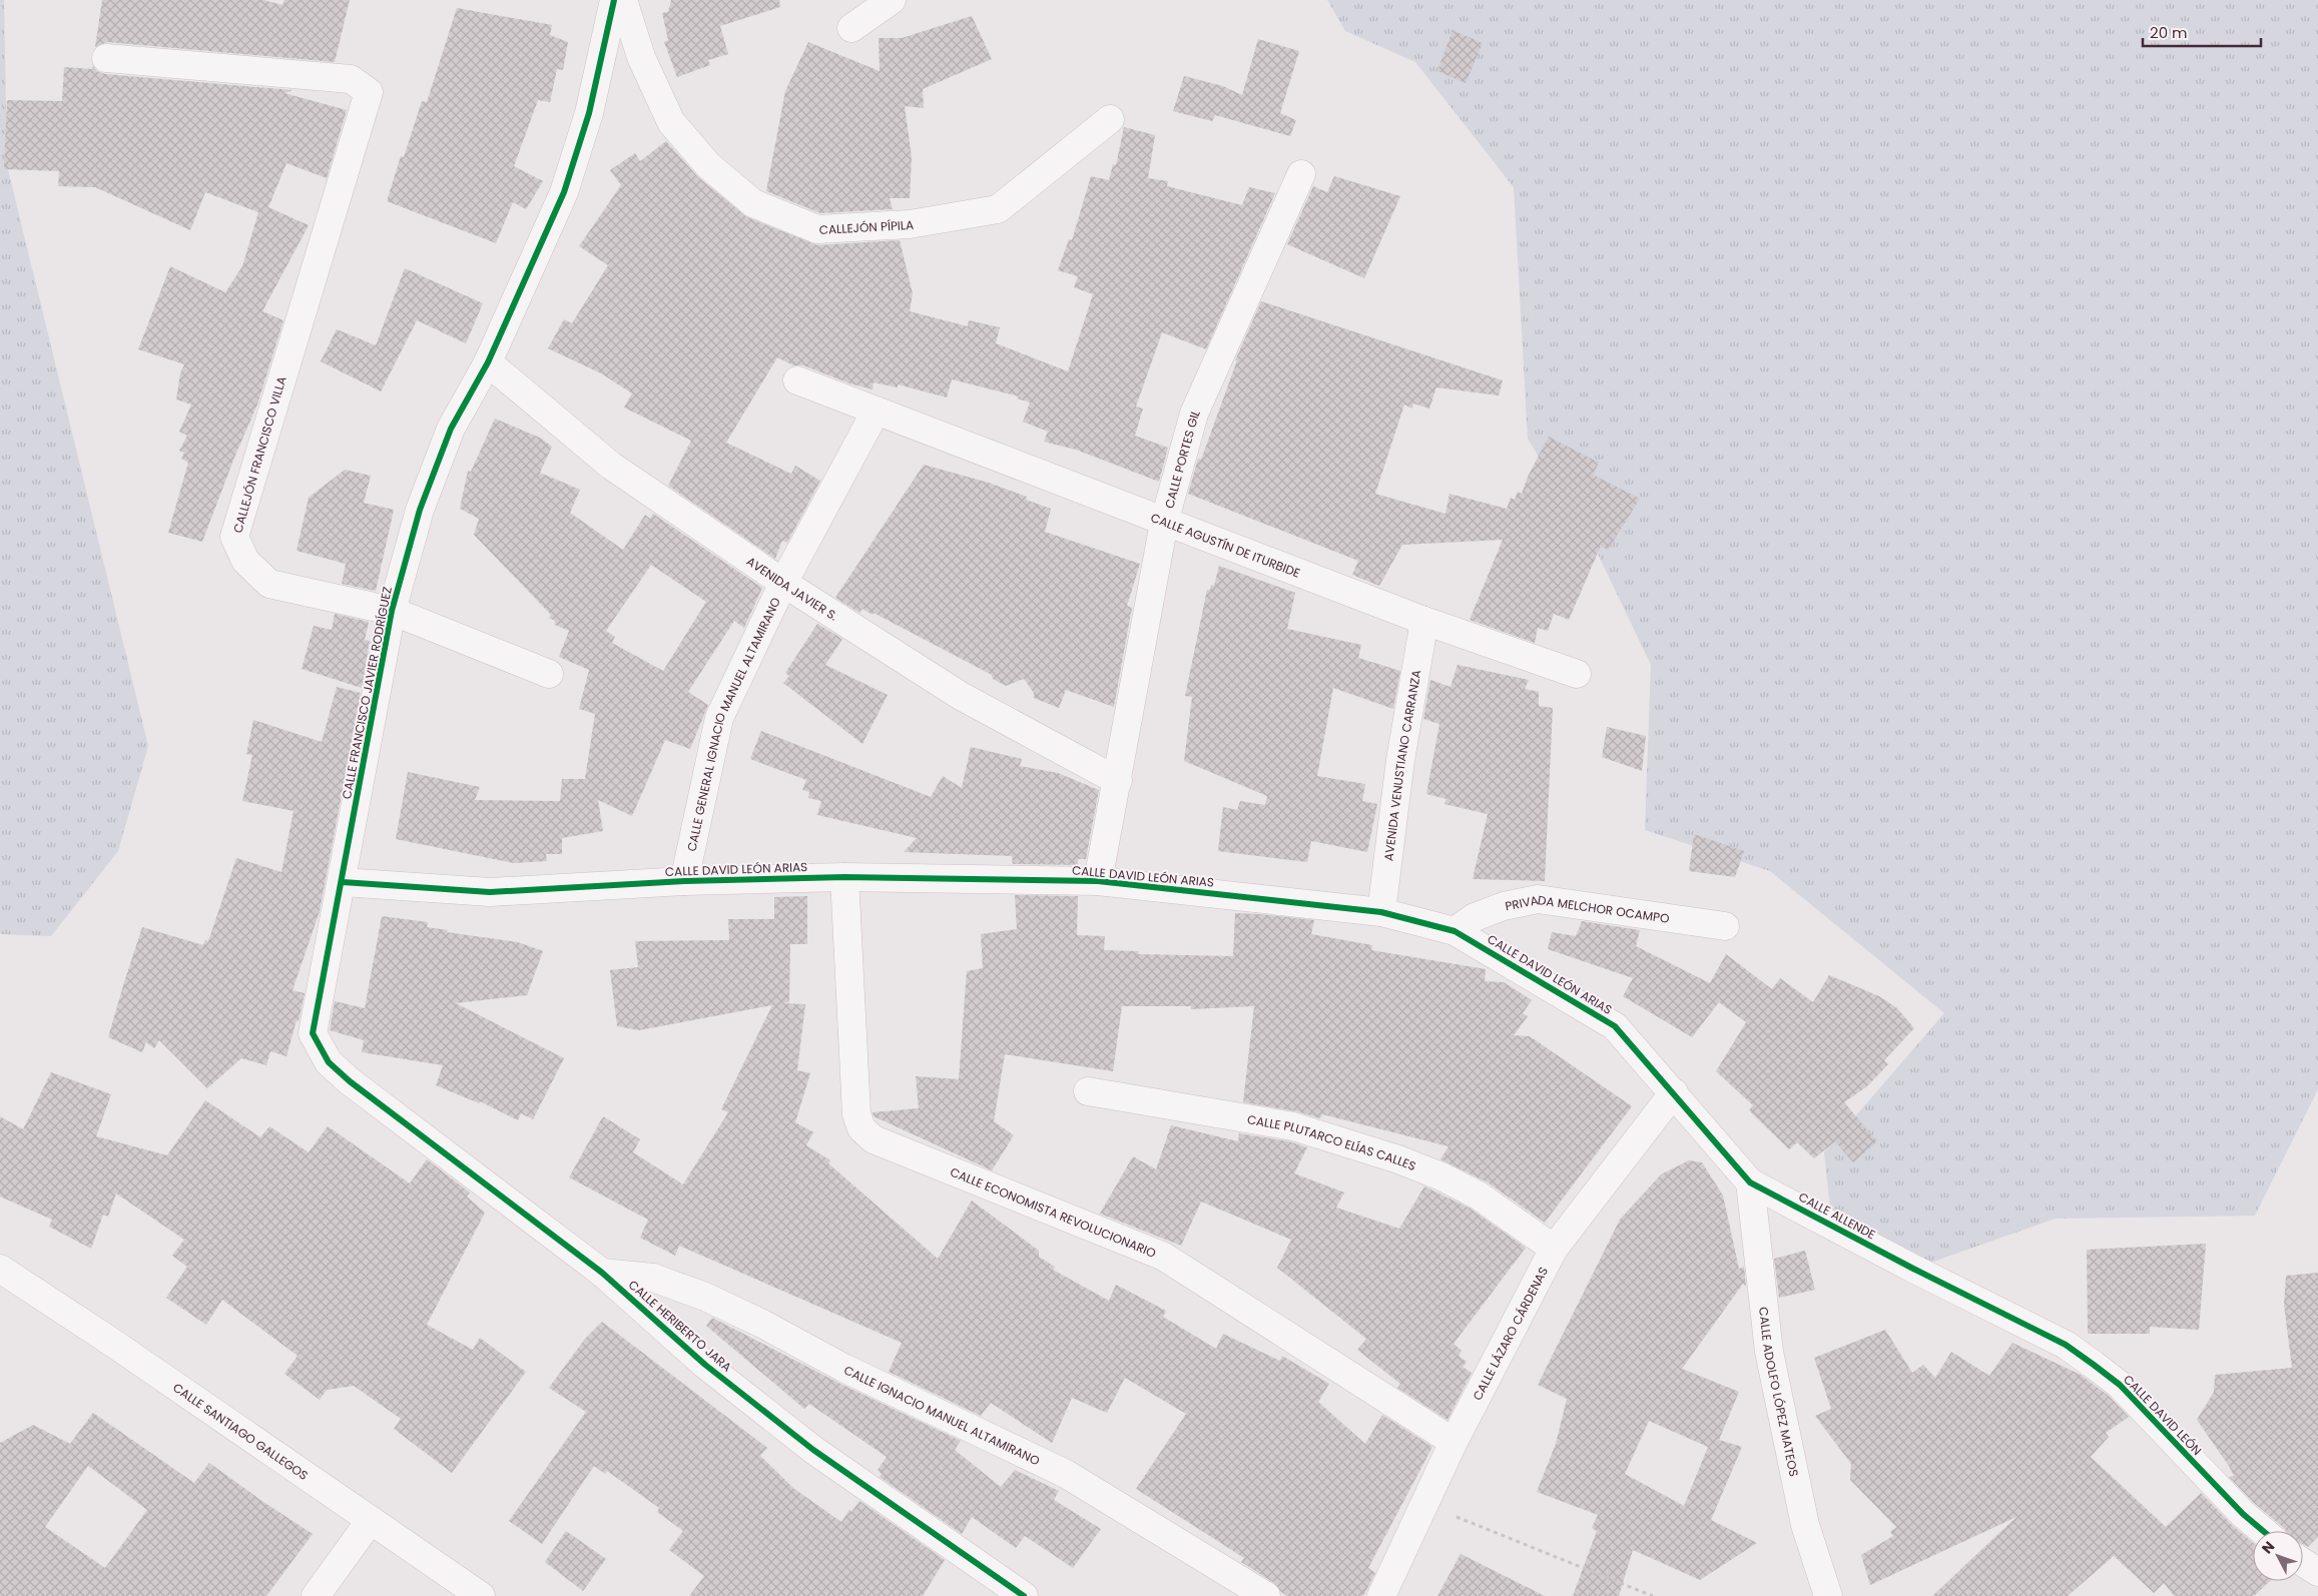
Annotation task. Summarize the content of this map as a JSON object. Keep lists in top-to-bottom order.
{
  "streets": {
    "street": [
      "CALLEJÓN PÍPILA",
      "CALLEJÓN FRANCISCO VILLA",
      "CALLE PORTES GIL",
      "CALLE AGUSTÍN DE ITURBIDE",
      "AVENIDA JAVIER S.",
      "CALLE FRANCISCO JAVIER RODRÍGUEZ",
      "CALLE GENERAL IGNACIO MANUEL ALTAMIRANO",
      "AVENIDA VENUSTIANO CARRANZA",
      "CALLE DAVID LEÓN ARIAS",
      "PRIVADA MELCHOR OCAMPO",
      "CALLE PLUTARCO ELÍAS CALLES",
      "CALLE ECONOMISTA REVOLUCIONARIO",
      "CALLE ALLENDE",
      "CALLE HERIBERTO JARA",
      "CALLE LÁZARO CÁRDENAS",
      "CALLE ADOLFO LÓPEZ MATEOS",
      "CALLE IGNACIO MANUEL ALTAMIRANO",
      "CALLE DAVID LEÓN",
      "CALLE SANTIAGO GALLEGOS"
    ]
  },
  "crossings": [
    ["CALLEJÓN FRANCISCO VILLA", "CALLE FRANCISCO JAVIER RODRÍGUEZ"],
    ["CALLE PORTES GIL", "CALLE AGUSTÍN DE ITURBIDE"],
    ["CALLE PORTES GIL", "AVENIDA JAVIER S."],
    ["CALLE PORTES GIL", "CALLE DAVID LEÓN ARIAS"],
    ["CALLE AGUSTÍN DE ITURBIDE", "CALLE GENERAL IGNACIO MANUEL ALTAMIRANO"],
    ["CALLE AGUSTÍN DE ITURBIDE", "AVENIDA VENUSTIANO CARRANZA"],
    ["AVENIDA JAVIER S.", "CALLE FRANCISCO JAVIER RODRÍGUEZ"],
    ["AVENIDA JAVIER S.", "CALLE GENERAL IGNACIO MANUEL ALTAMIRANO"],
    ["CALLE FRANCISCO JAVIER RODRÍGUEZ", "CALLE DAVID LEÓN ARIAS"],
    ["CALLE FRANCISCO JAVIER RODRÍGUEZ", "CALLE HERIBERTO JARA"],
    ["CALLE GENERAL IGNACIO MANUEL ALTAMIRANO", "CALLE DAVID LEÓN ARIAS"],
    ["AVENIDA VENUSTIANO CARRANZA", "CALLE DAVID LEÓN ARIAS"],
    ["CALLE DAVID LEÓN ARIAS", "PRIVADA MELCHOR OCAMPO"],
    ["CALLE DAVID LEÓN ARIAS", "CALLE ECONOMISTA REVOLUCIONARIO"],
    ["CALLE DAVID LEÓN ARIAS", "CALLE ALLENDE"],
    ["CALLE DAVID LEÓN ARIAS", "CALLE LÁZARO CÁRDENAS"],
    ["CALLE DAVID LEÓN ARIAS", "CALLE ADOLFO LÓPEZ MATEOS"],
    ["CALLE PLUTARCO ELÍAS CALLES", "CALLE LÁZARO CÁRDENAS"],
    ["CALLE ECONOMISTA REVOLUCIONARIO", "CALLE LÁZARO CÁRDENAS"],
    ["CALLE ALLENDE", "CALLE ADOLFO LÓPEZ MATEOS"],
    ["CALLE ALLENDE", "CALLE DAVID LEÓN"],
    ["CALLE HERIBERTO JARA", "CALLE IGNACIO MANUEL ALTAMIRANO"]
  ],
  "scale_bar": "20 m",
  "north": "top left"
}
